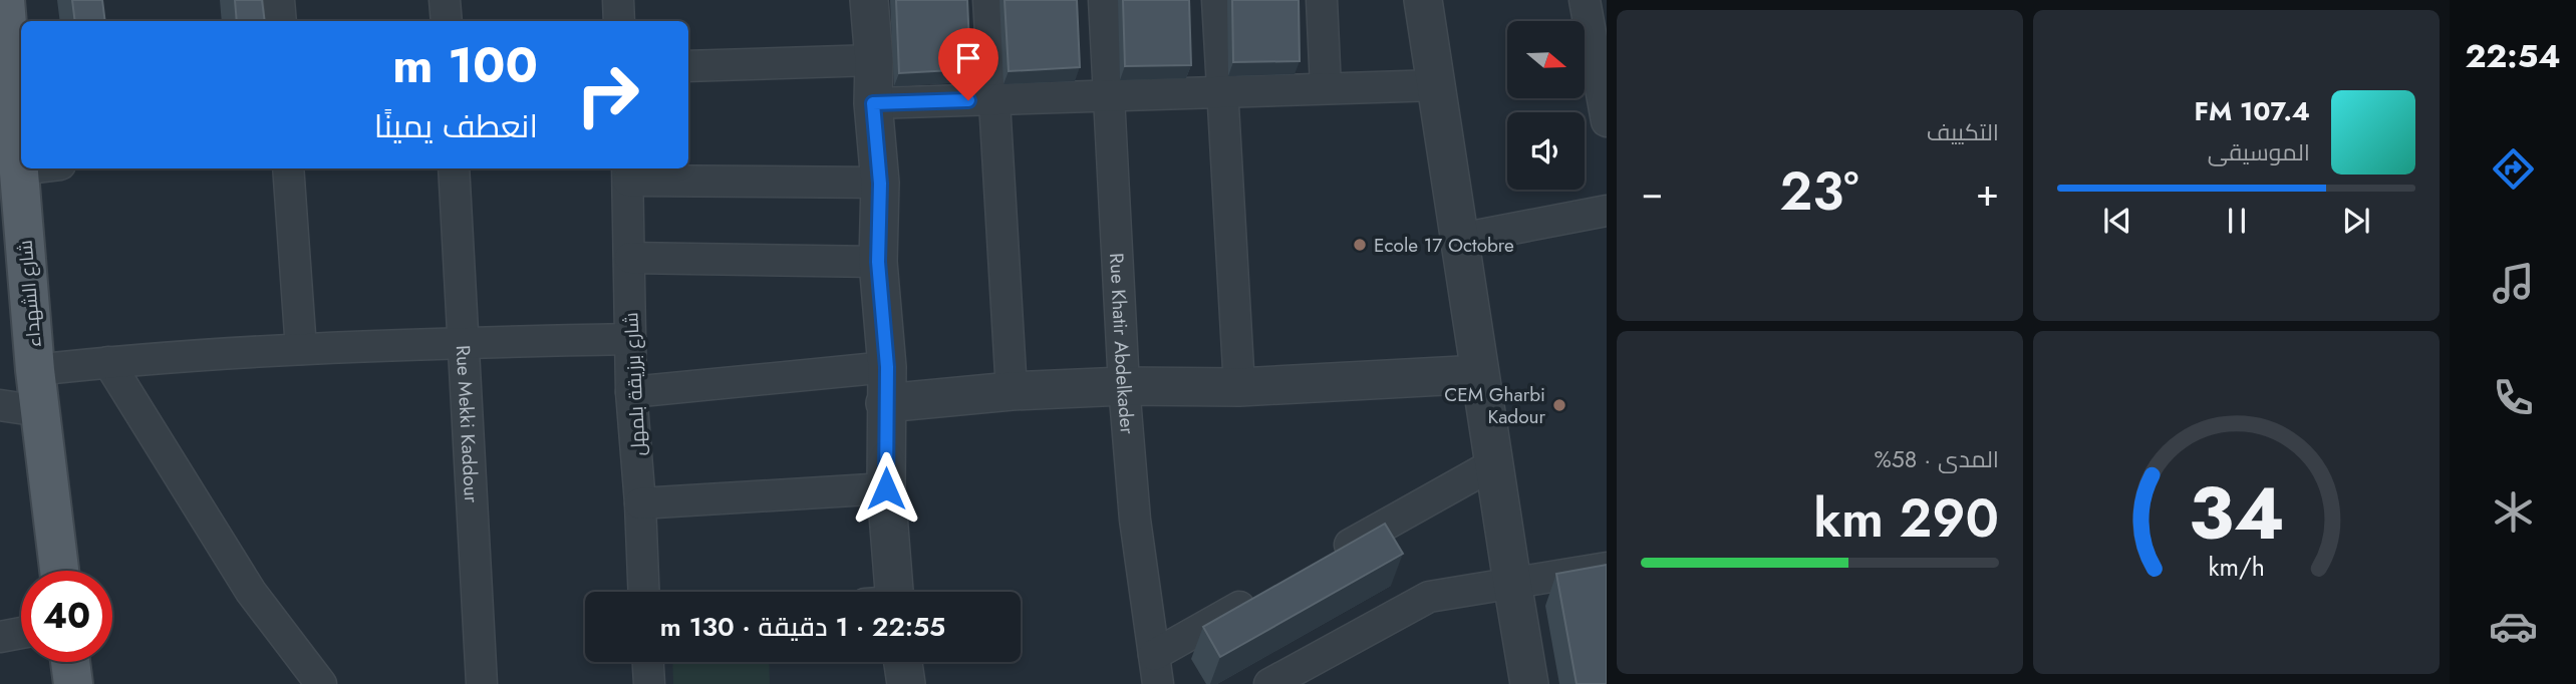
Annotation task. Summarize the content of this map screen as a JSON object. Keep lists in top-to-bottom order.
{
  "streets": {
    "main road": ["شارع الشهداء"],
    "street": ["Rue Khatir Abdelkader", "شارع برزيقة بلمهل", "Rue Mekki Kaddour"]
  },
  "places": ["Ecole 17 Octobre", "CEM Gharbi Kadour"],
  "north": "right",
  "page": {
    "tabs": "22:54",
    "tile": [
      "التكييف",
      ["المدى · 58%", "290 km"]
    ],
    "turn": ["100 m", "انعطف يمينًا"],
    "song": ["107.4 FM", "الموسيقى"],
    "heat": ["−", "23°", "+"],
    "limit": "40",
    "trip": "22:55 · 1 دقيقة · 130 m",
    "gauge": ["34", "km/h"]
  }
}
